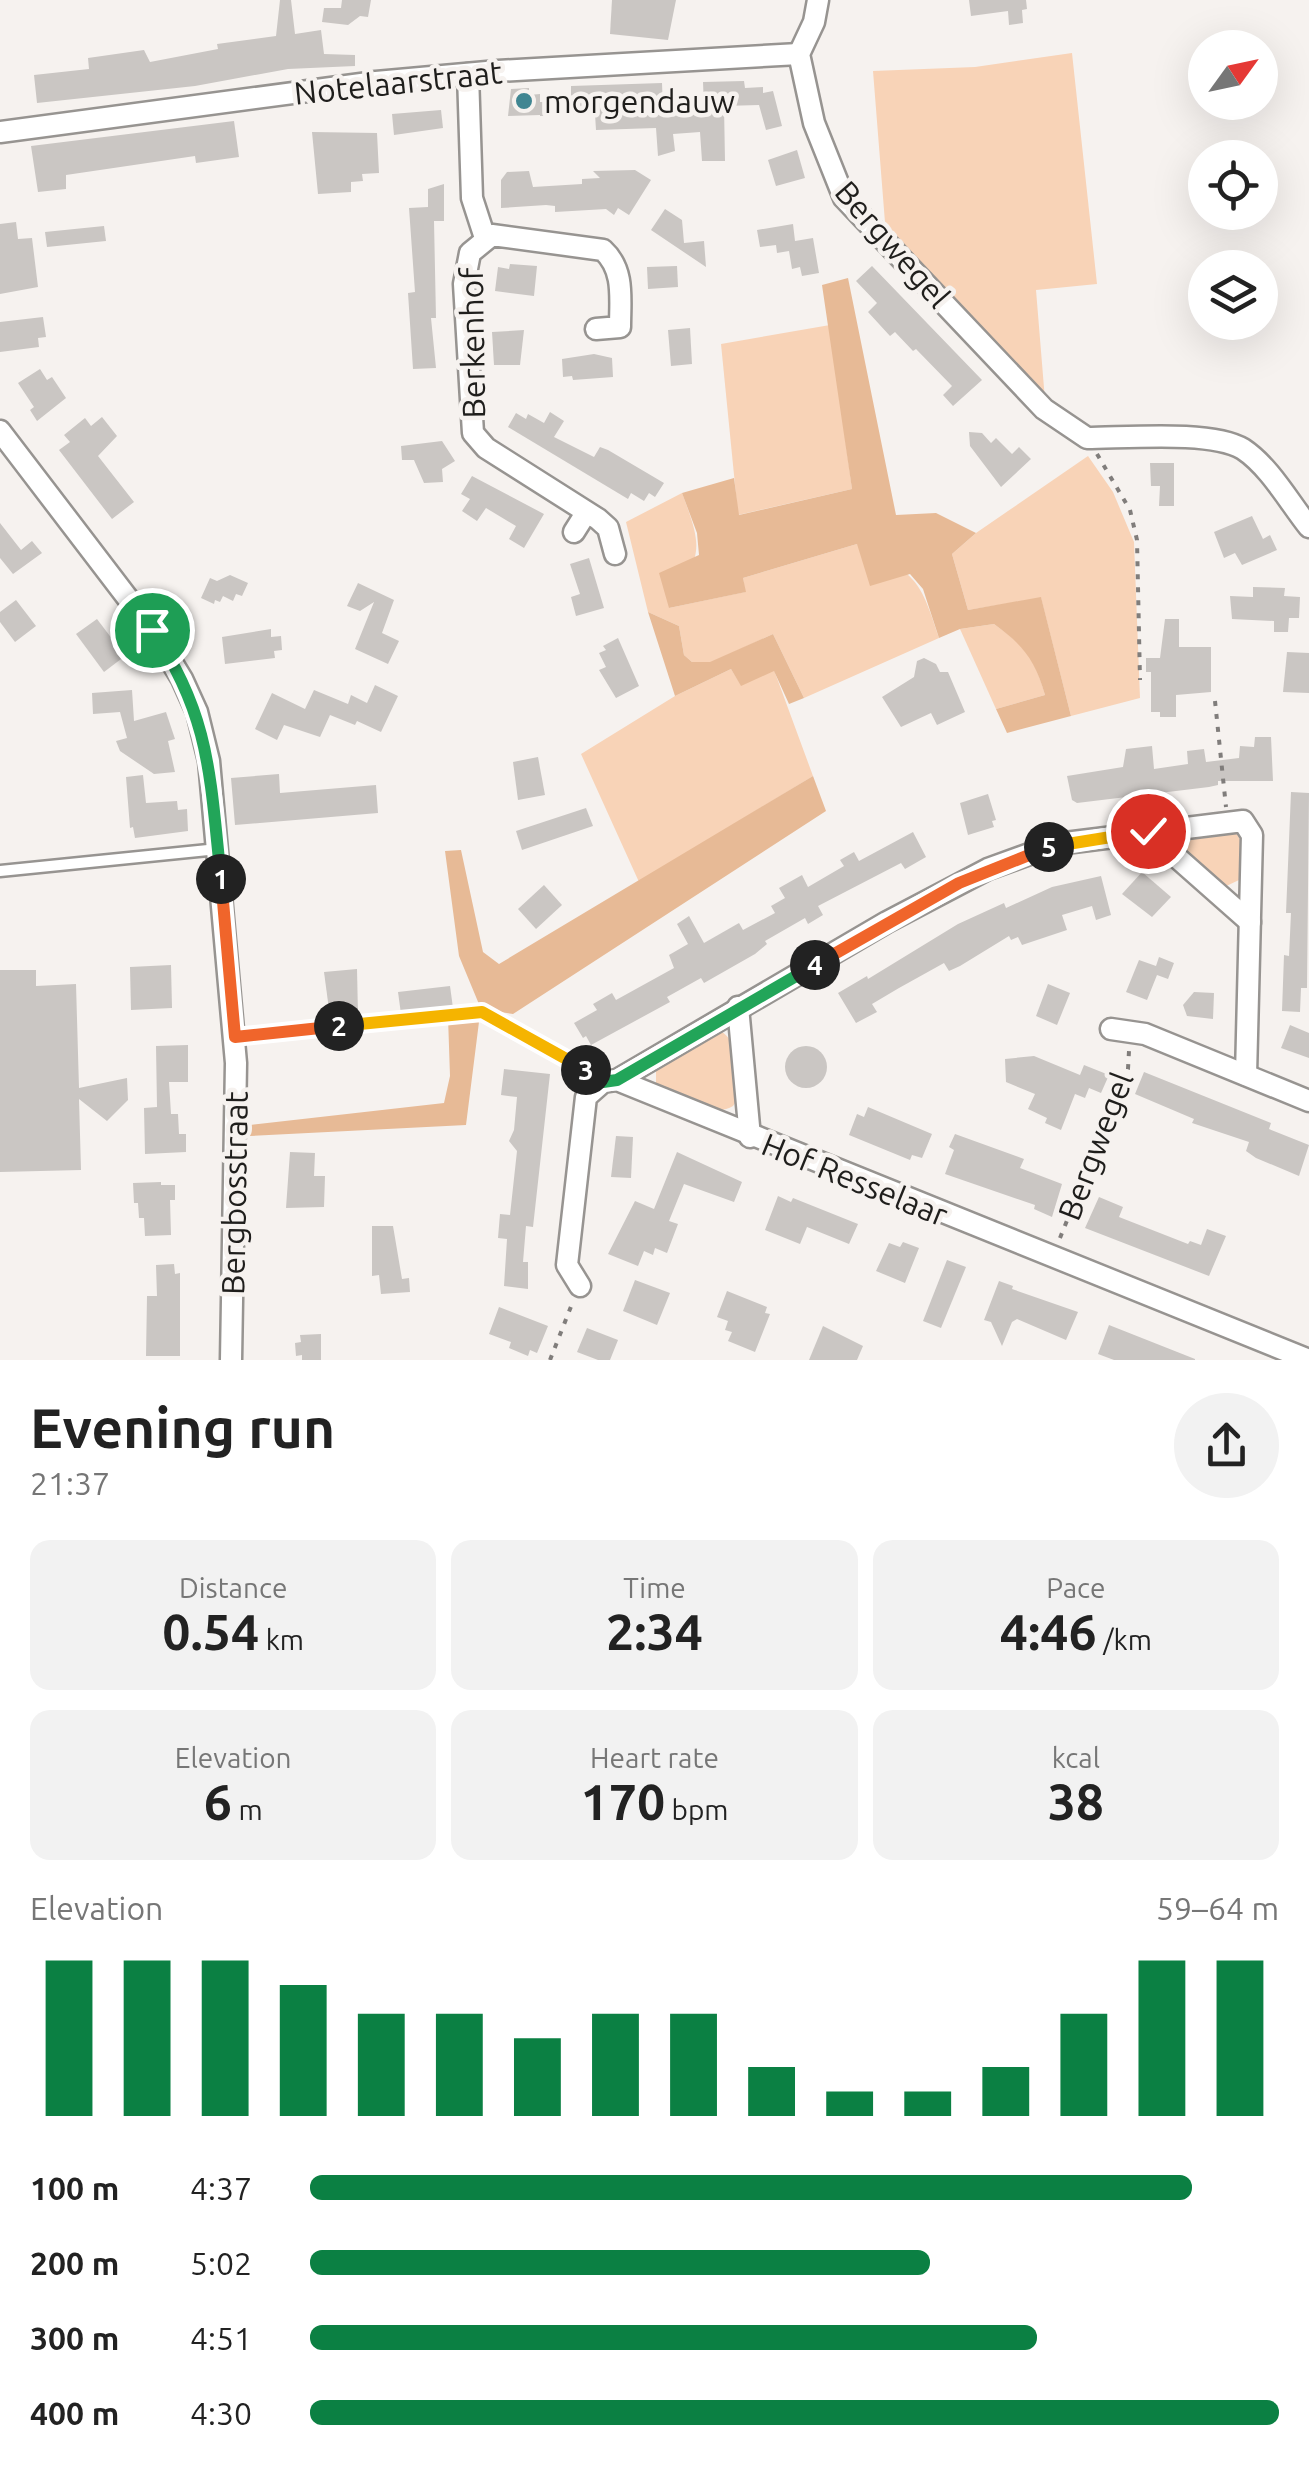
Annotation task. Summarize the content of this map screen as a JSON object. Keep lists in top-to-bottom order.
{
  "streets": {
    "street": [
      "Notelaarstraat",
      "Bergwegel",
      "Berkenhof",
      "Hof Resselaar",
      "Bergbosstraat"
    ]
  },
  "crossings": [
    ["Notelaarstraat", "Bergwegel"],
    ["Notelaarstraat", "Berkenhof"],
    ["Bergwegel", "Hof Resselaar"]
  ],
  "places": ["morgendauw"],
  "north": "top right",
  "page": {
    "pins": [
      "5",
      "1",
      "4",
      "2",
      "3"
    ],
    "heading": ["Evening run", "21:37"],
    "stats": [
      ["Distance", "0.54 km"],
      ["Time", "2:34"],
      ["Pace", "4:46 /km"],
      ["Elevation", "6 m"],
      ["Heart rate", "170 bpm"],
      ["kcal", "38"]
    ],
    "chart": ["Elevation", "59–64 m"],
    "list": [
      {
        "name": "100 m",
        "note": "4:37"
      },
      {
        "name": "200 m",
        "note": "5:02"
      },
      {
        "name": "300 m",
        "note": "4:51"
      },
      {
        "name": "400 m",
        "note": "4:30"
      }
    ]
  }
}
